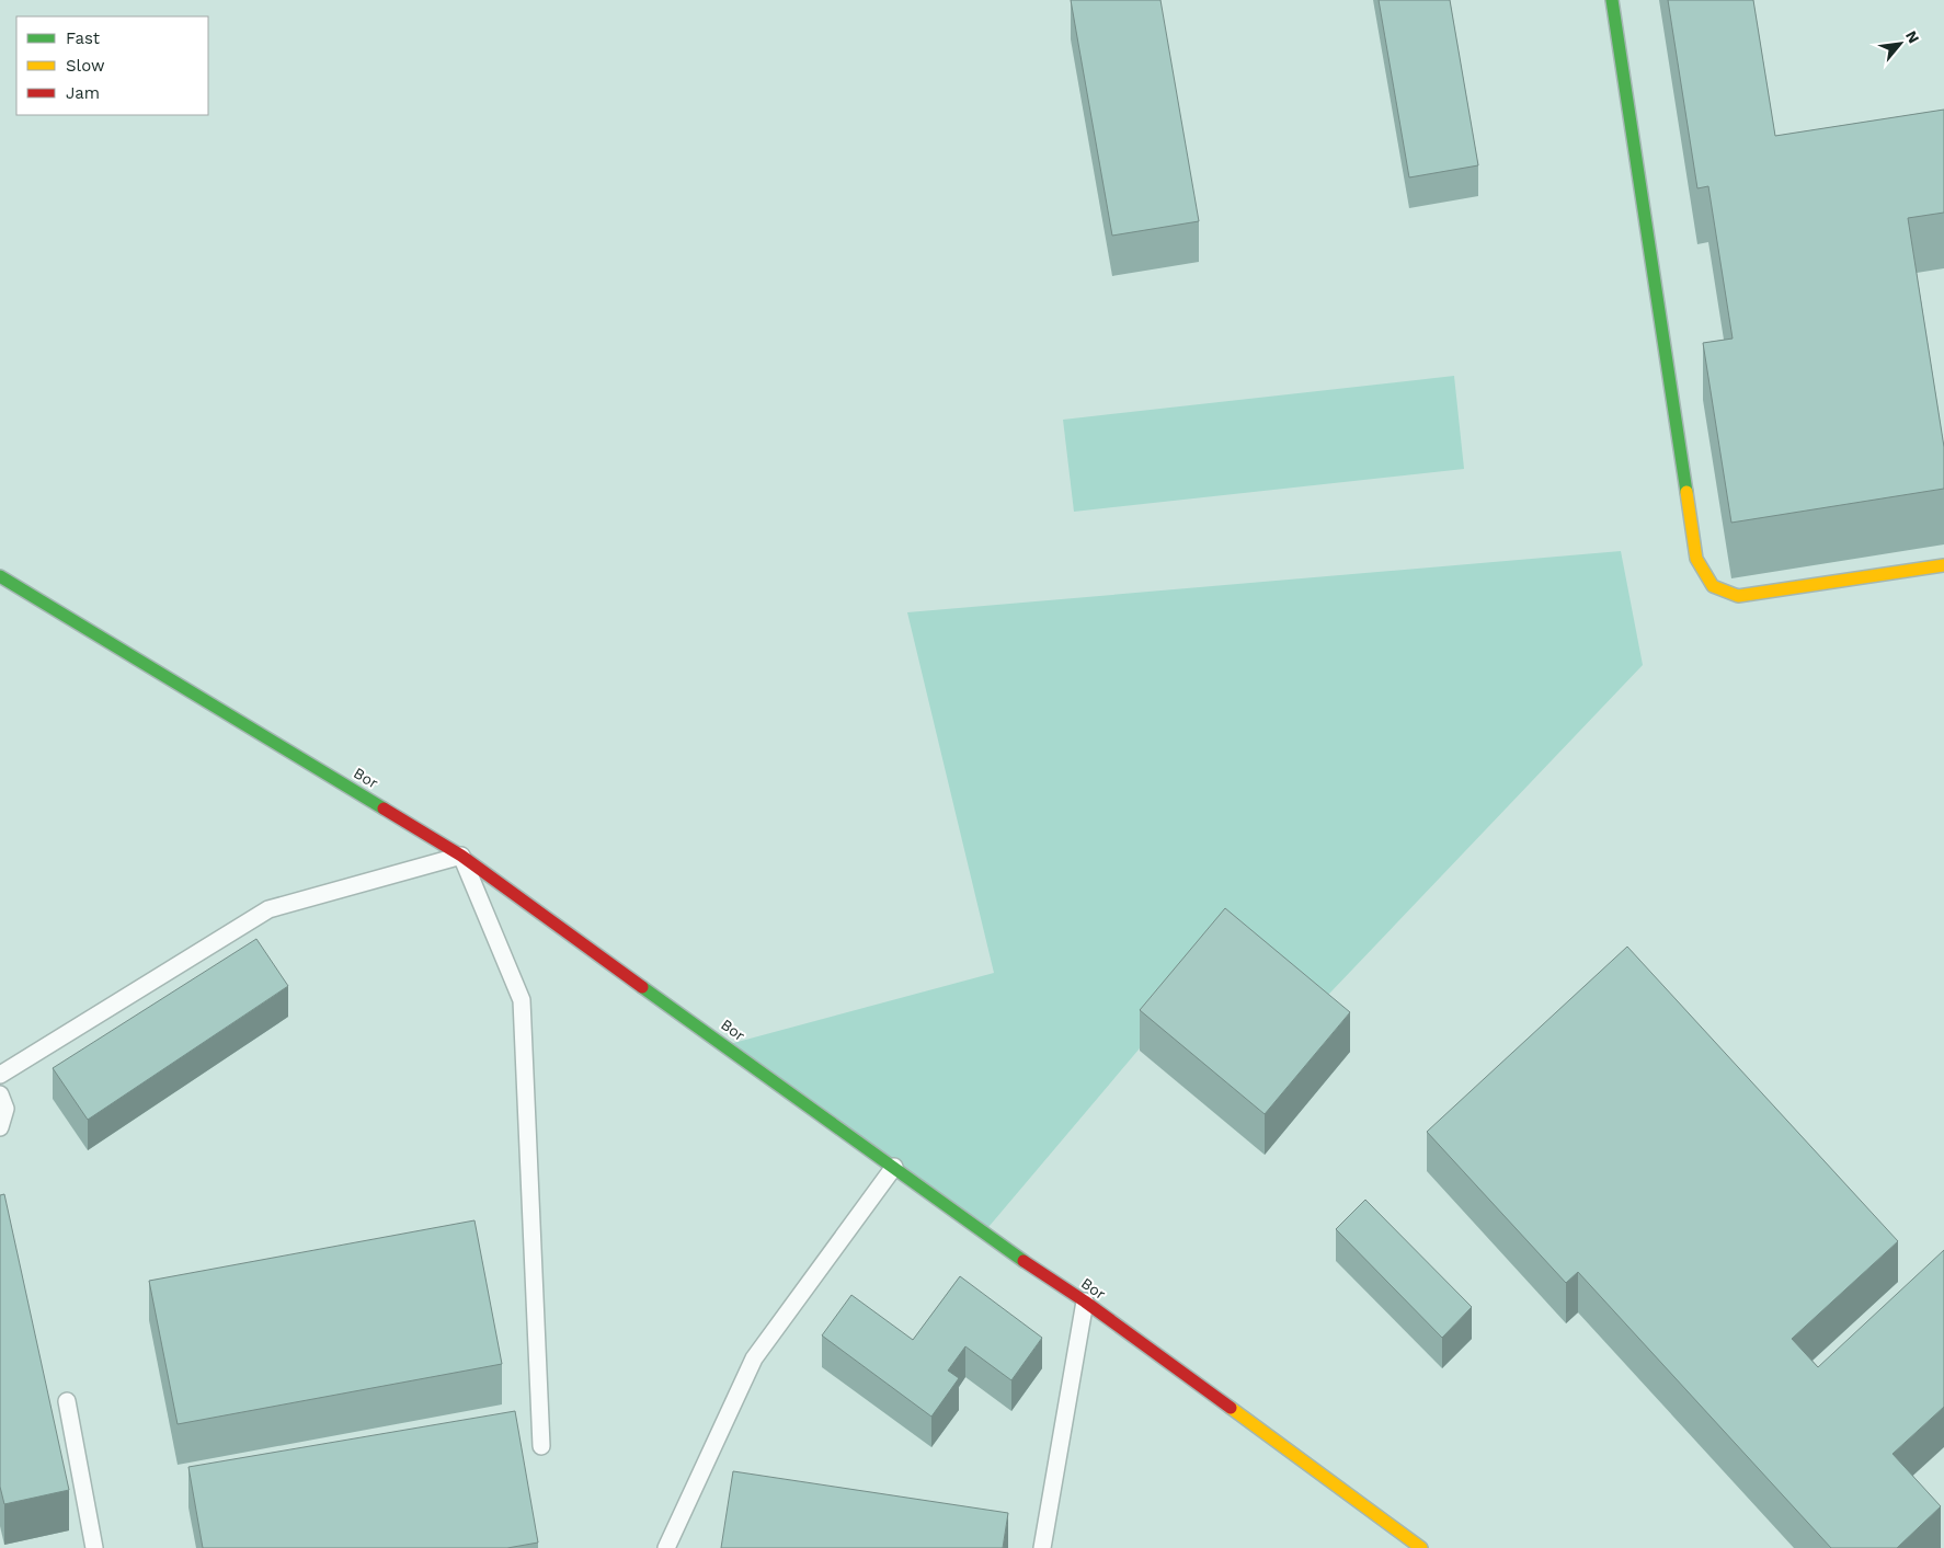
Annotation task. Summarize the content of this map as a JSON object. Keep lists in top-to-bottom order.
{
  "streets": {
    "street": ["Bor"]
  },
  "legend": ["Fast", "Slow", "Jam"],
  "north": "top right"
}
